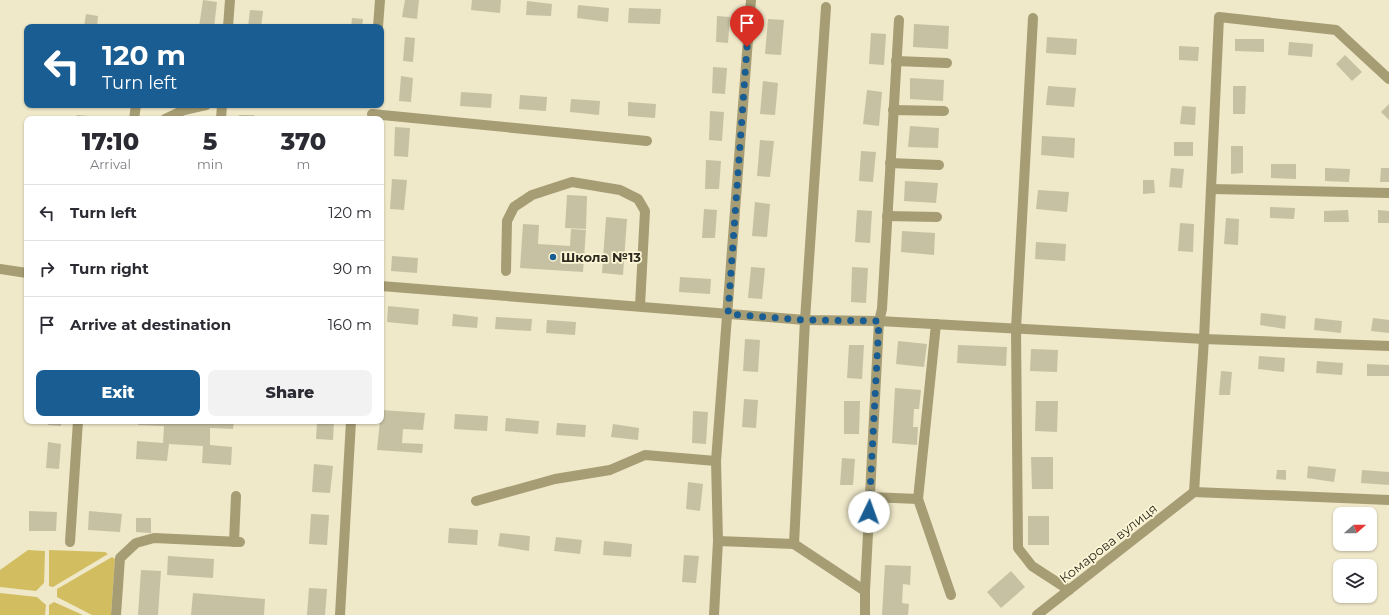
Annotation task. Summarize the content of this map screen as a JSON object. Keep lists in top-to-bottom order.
{
  "streets": {
    "street": ["Комарова вулиця"]
  },
  "places": ["Школа №13"],
  "north": "right",
  "page": {
    "turn": ["120 m", "Turn left"],
    "eta": [
      "17:10",
      "Arrival",
      "5",
      "min",
      "370",
      "m"
    ],
    "list": [
      {
        "name": "Turn left",
        "value": "120 m"
      },
      {
        "name": "Turn right",
        "value": "90 m"
      },
      {
        "name": "Arrive at destination",
        "value": "160 m"
      }
    ],
    "buttons": ["Exit", "Share"]
  }
}
